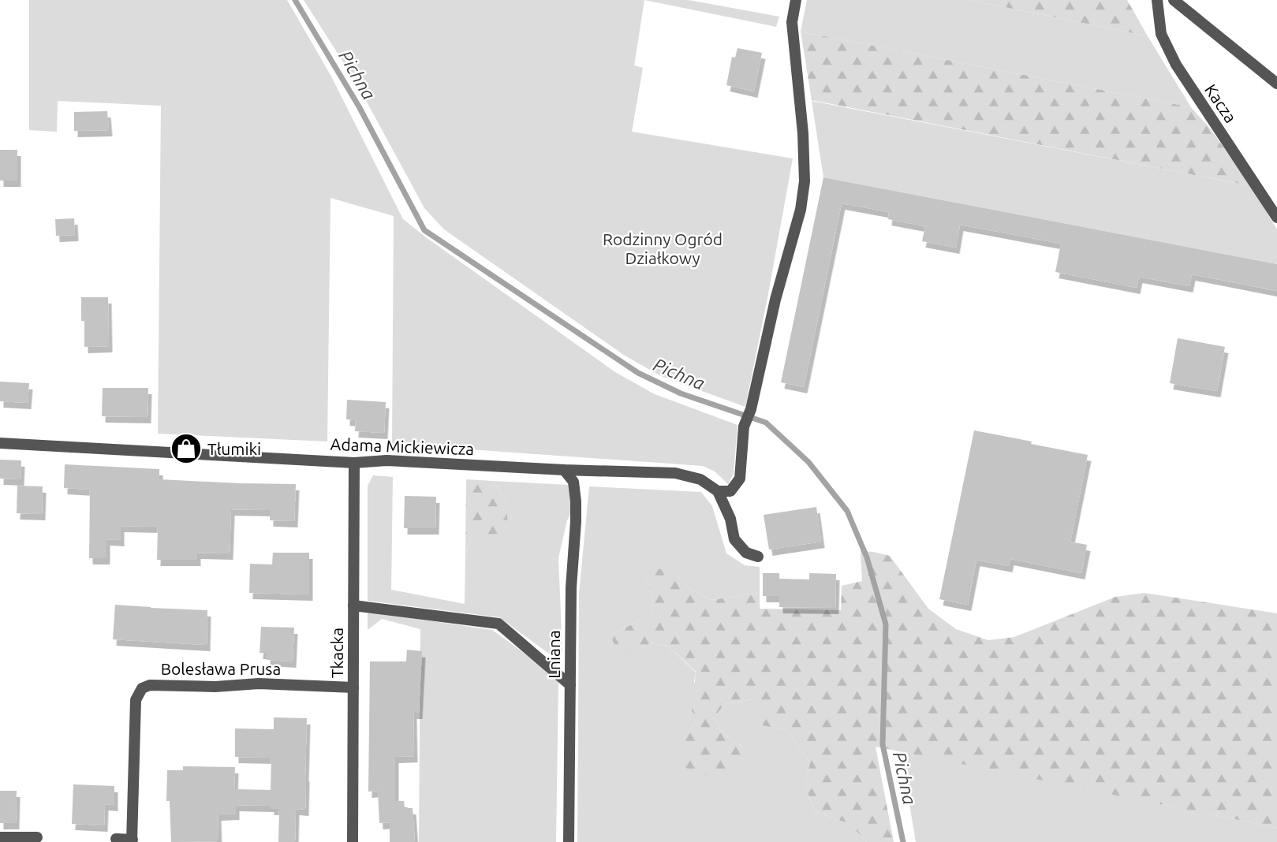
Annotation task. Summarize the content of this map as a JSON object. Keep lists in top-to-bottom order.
{
  "streets": {
    "street": [
      "Kacza",
      "Adama Mickiewicza",
      "Tkacka",
      "Lniana",
      "Bolesława Prusa"
    ]
  },
  "crossings": [
    ["Adama Mickiewicza", "Tkacka"],
    ["Adama Mickiewicza", "Lniana"],
    ["Tkacka", "Bolesława Prusa"]
  ],
  "water": ["Pichna"],
  "parks": ["Rodzinny Ogród Działkowy"],
  "places": {
    "shop": ["Tłumiki"]
  }
}
